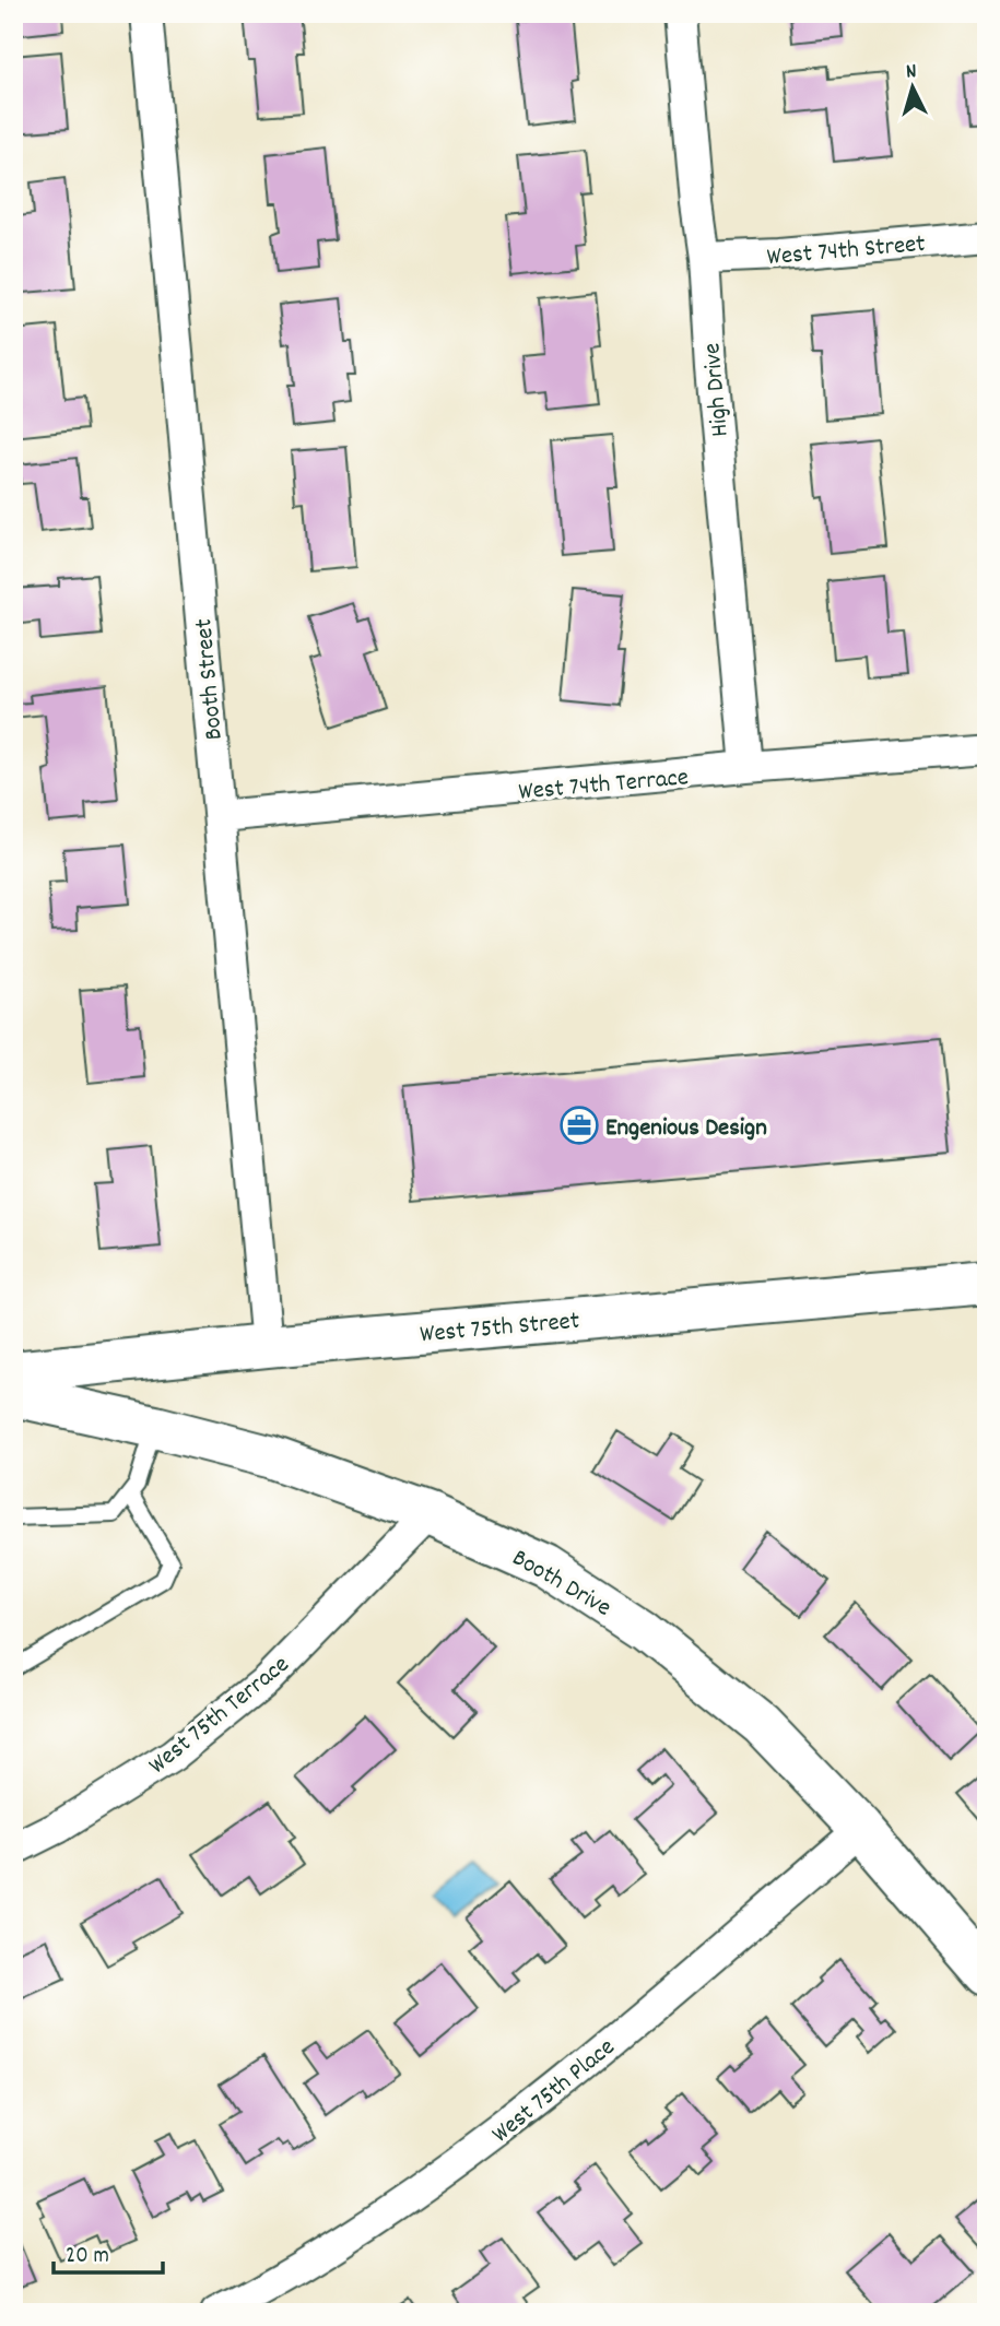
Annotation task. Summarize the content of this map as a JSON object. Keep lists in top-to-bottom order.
{
  "streets": {
    "street": [
      "West 74th Street",
      "High Drive",
      "Booth Street",
      "West 74th Terrace",
      "West 75th Street",
      "Booth Drive",
      "West 75th Terrace",
      "West 75th Place"
    ]
  },
  "crossings": [
    ["West 74th Street", "High Drive"],
    ["High Drive", "West 74th Terrace"],
    ["Booth Street", "West 74th Terrace"],
    ["Booth Street", "West 75th Street"],
    ["Booth Drive", "West 75th Terrace"],
    ["Booth Drive", "West 75th Place"]
  ],
  "places": {
    "office": ["Engenious Design"]
  },
  "scale_bar": "20 m",
  "north": "top"
}
